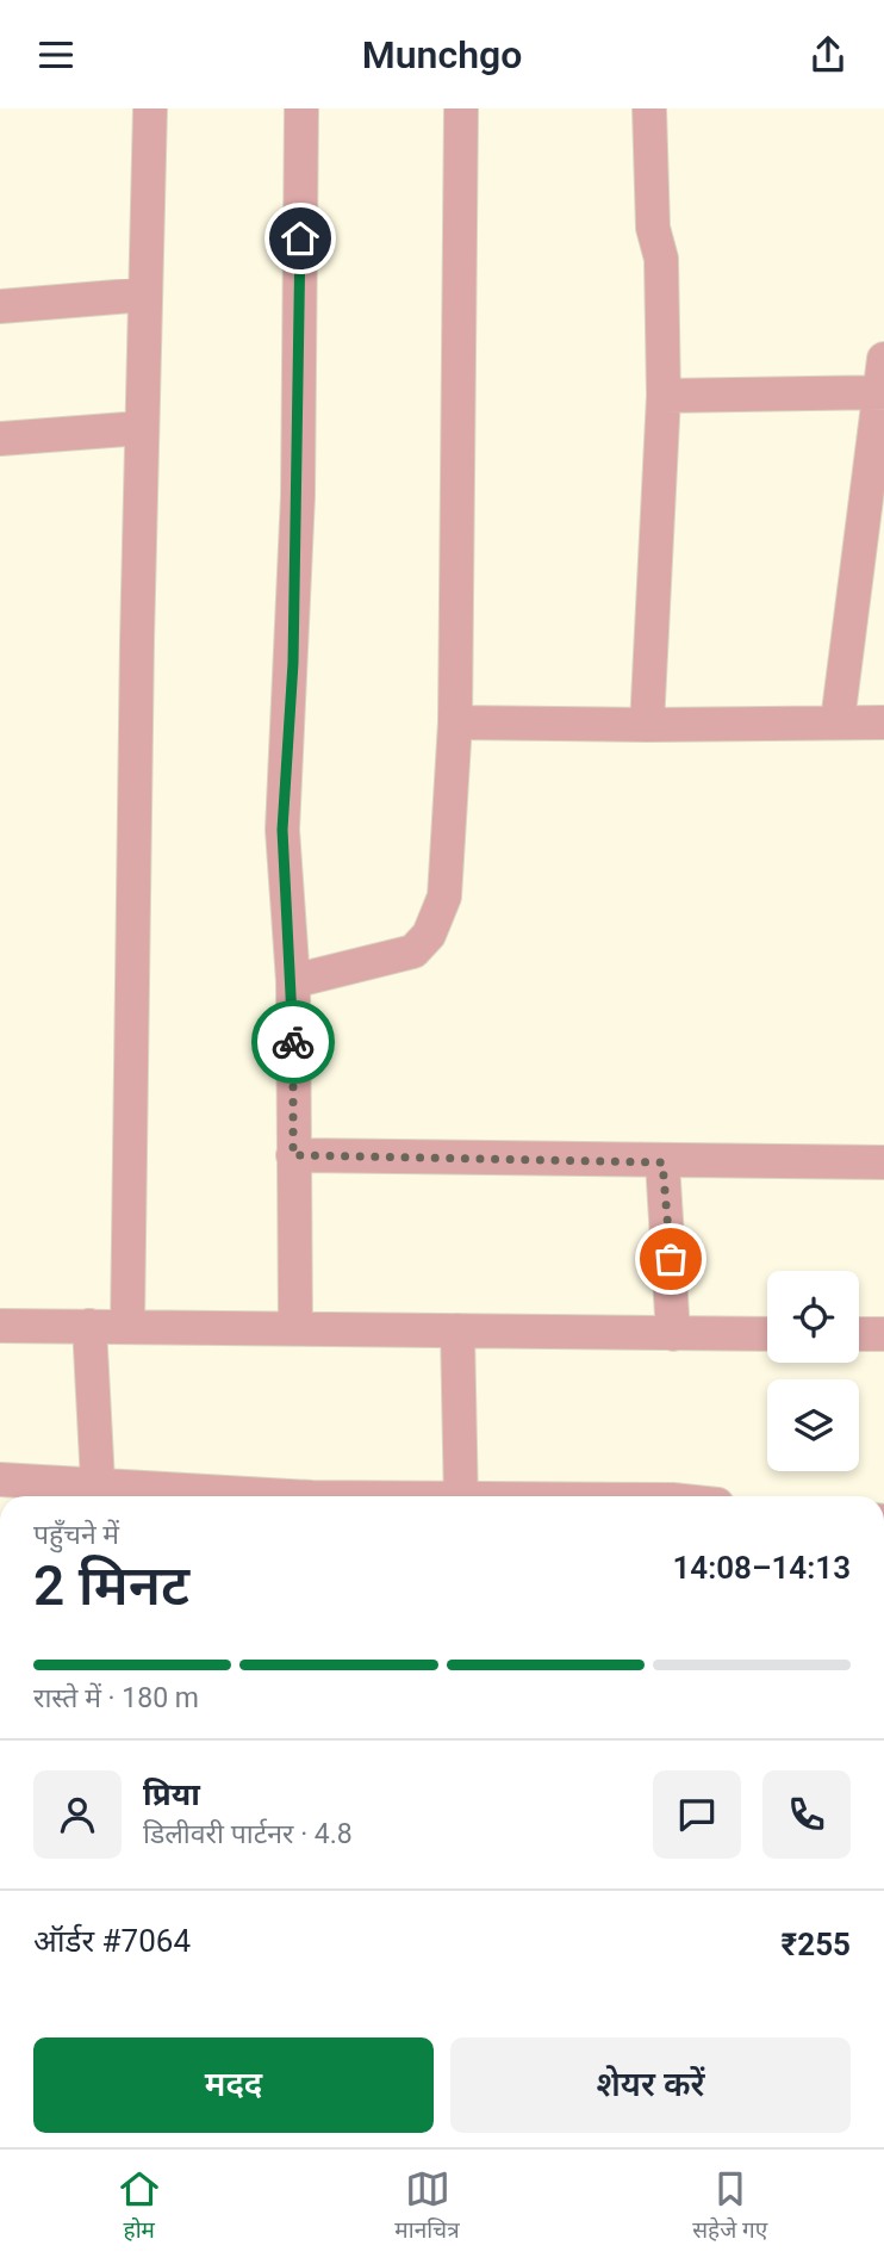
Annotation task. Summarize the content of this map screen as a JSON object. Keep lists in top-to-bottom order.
{
  "page": {
    "header": "Munchgo",
    "heading": ["2 मिनट", "पहुँचने में", "14:08–14:13"],
    "panel": [
      "प्रिया",
      "डिलीवरी पार्टनर · 4.8",
      "ऑर्डर #7064",
      "₹255"
    ],
    "bar": "रास्ते में · 180 m",
    "buttons": ["मदद", "शेयर करें"],
    "tabs": ["होम", "मानचित्र", "सहेजे गए"]
  }
}
